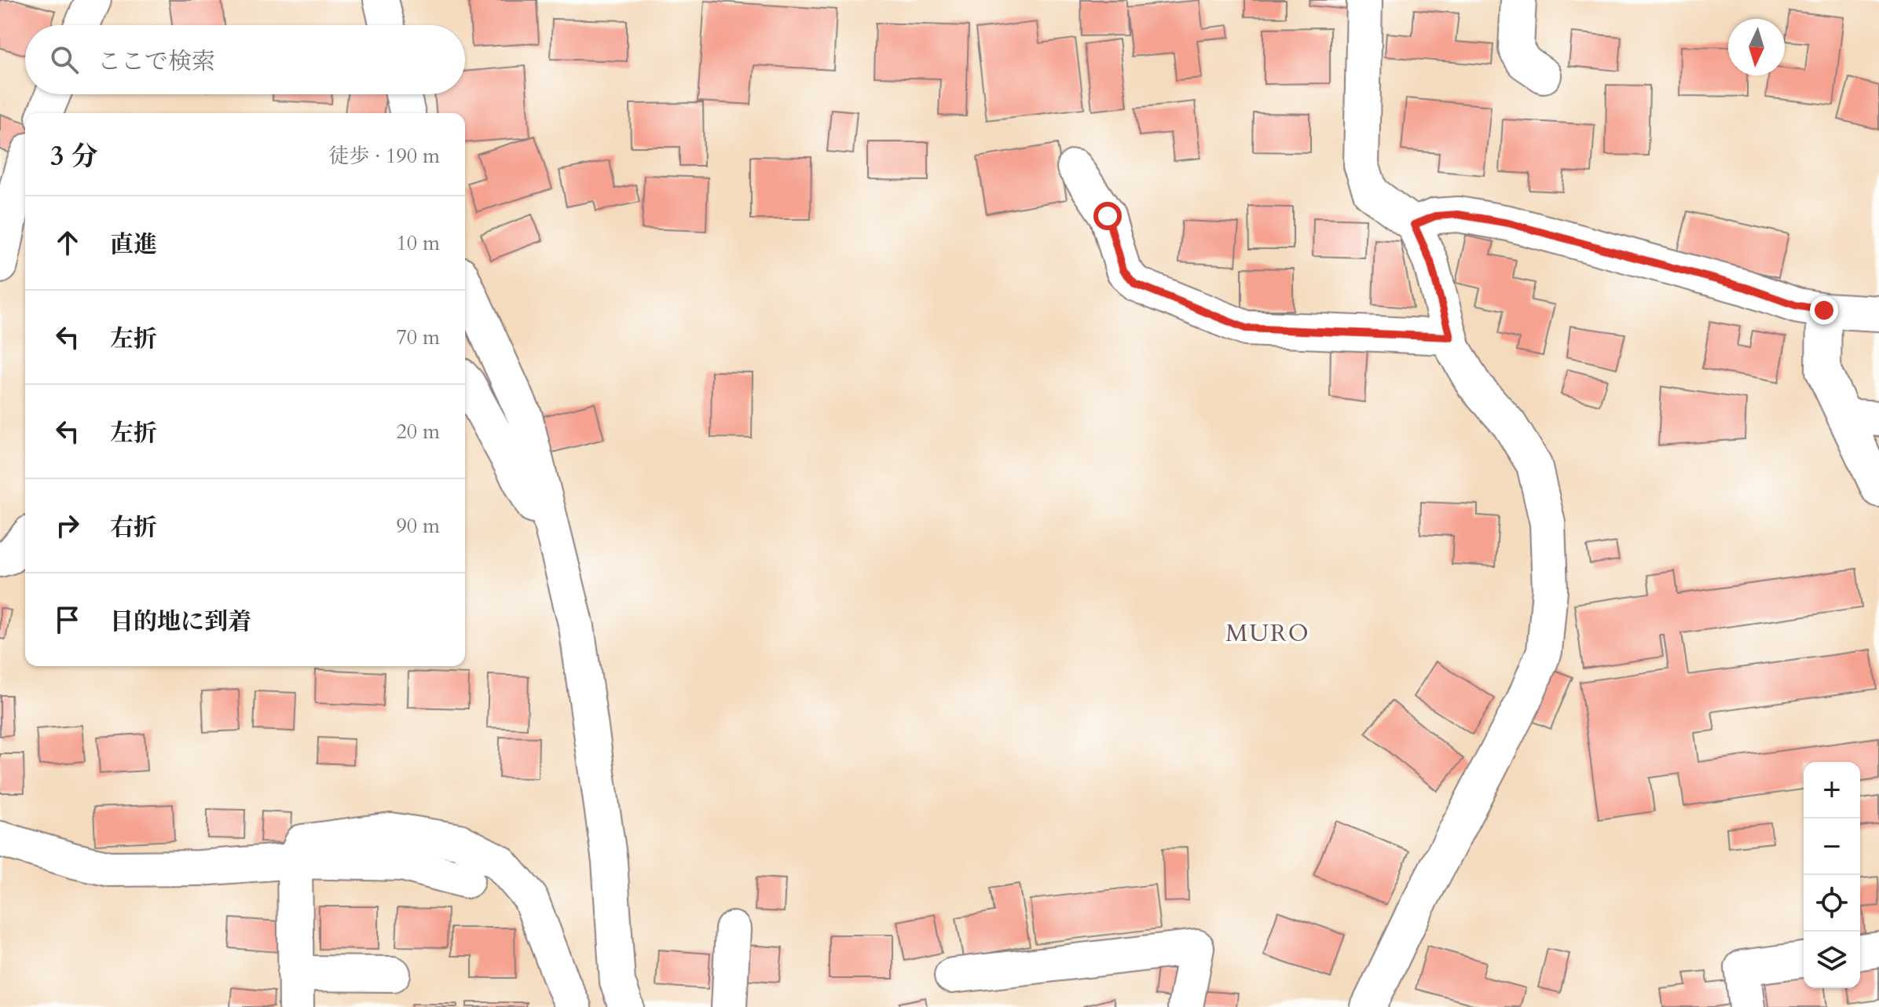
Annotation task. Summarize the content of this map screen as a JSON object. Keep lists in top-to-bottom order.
{
  "districts": ["MURO"],
  "north": "bottom",
  "page": {
    "search": "ここで検索",
    "heading": ["3 分", "徒歩 · 190 m"],
    "list": [
      ["直進", "10 m"],
      ["左折", "70 m"],
      ["左折", "20 m"],
      ["右折", "90 m"],
      "目的地に到着"
    ],
    "map_buttons": ["+", "−"]
  }
}
